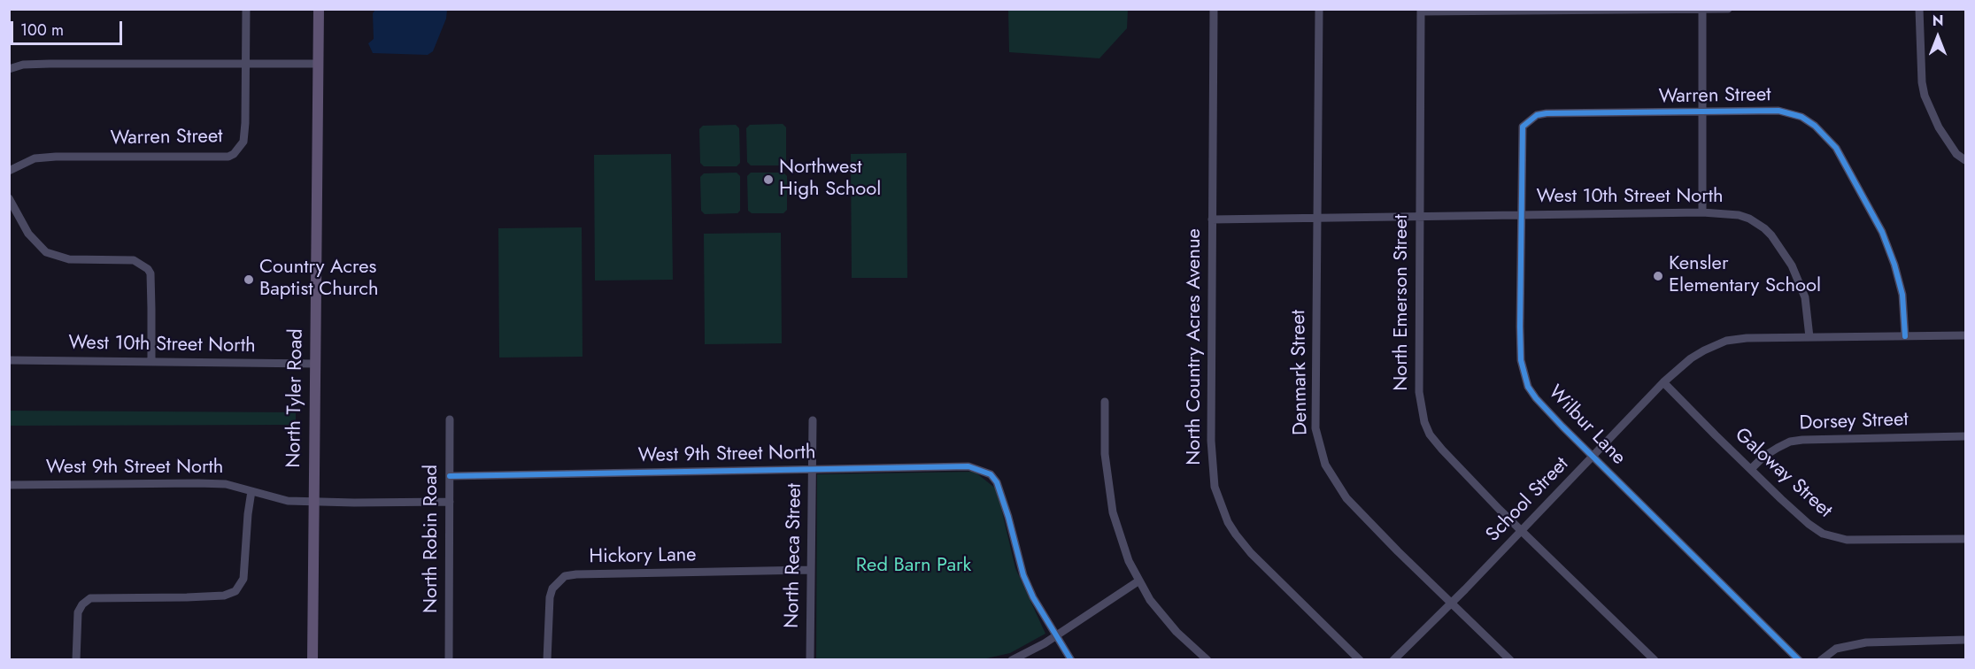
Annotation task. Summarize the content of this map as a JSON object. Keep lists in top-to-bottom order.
{
  "streets": {
    "main road": ["North Tyler Road"],
    "street": [
      "Warren Street",
      "West 10th Street North",
      "North Emerson Street",
      "North Country Acres Avenue",
      "Denmark Street",
      "Dorsey Street",
      "Wilbur Lane",
      "West 9th Street North",
      "Galoway Street",
      "School Street",
      "North Robin Road",
      "North Reca Street",
      "Hickory Lane"
    ]
  },
  "crossings": [
    ["Warren Street", "Wilbur Lane"],
    ["Warren Street", "School Street"],
    ["West 10th Street North", "North Emerson Street"],
    ["West 10th Street North", "North Country Acres Avenue"],
    ["West 10th Street North", "Denmark Street"],
    ["West 10th Street North", "North Tyler Road"],
    ["West 10th Street North", "Wilbur Lane"],
    ["West 10th Street North", "School Street"],
    ["North Emerson Street", "School Street"],
    ["Denmark Street", "School Street"],
    ["North Tyler Road", "West 9th Street North"],
    ["Dorsey Street", "Galoway Street"],
    ["Wilbur Lane", "School Street"],
    ["West 9th Street North", "North Robin Road"],
    ["West 9th Street North", "North Reca Street"],
    ["Galoway Street", "School Street"],
    ["North Reca Street", "Hickory Lane"]
  ],
  "parks": ["Red Barn Park"],
  "places": ["Northwest High School", "Kensler Elementary School", "Country Acres Baptist Church"],
  "scale_bar": "100 m",
  "north": "top"
}
